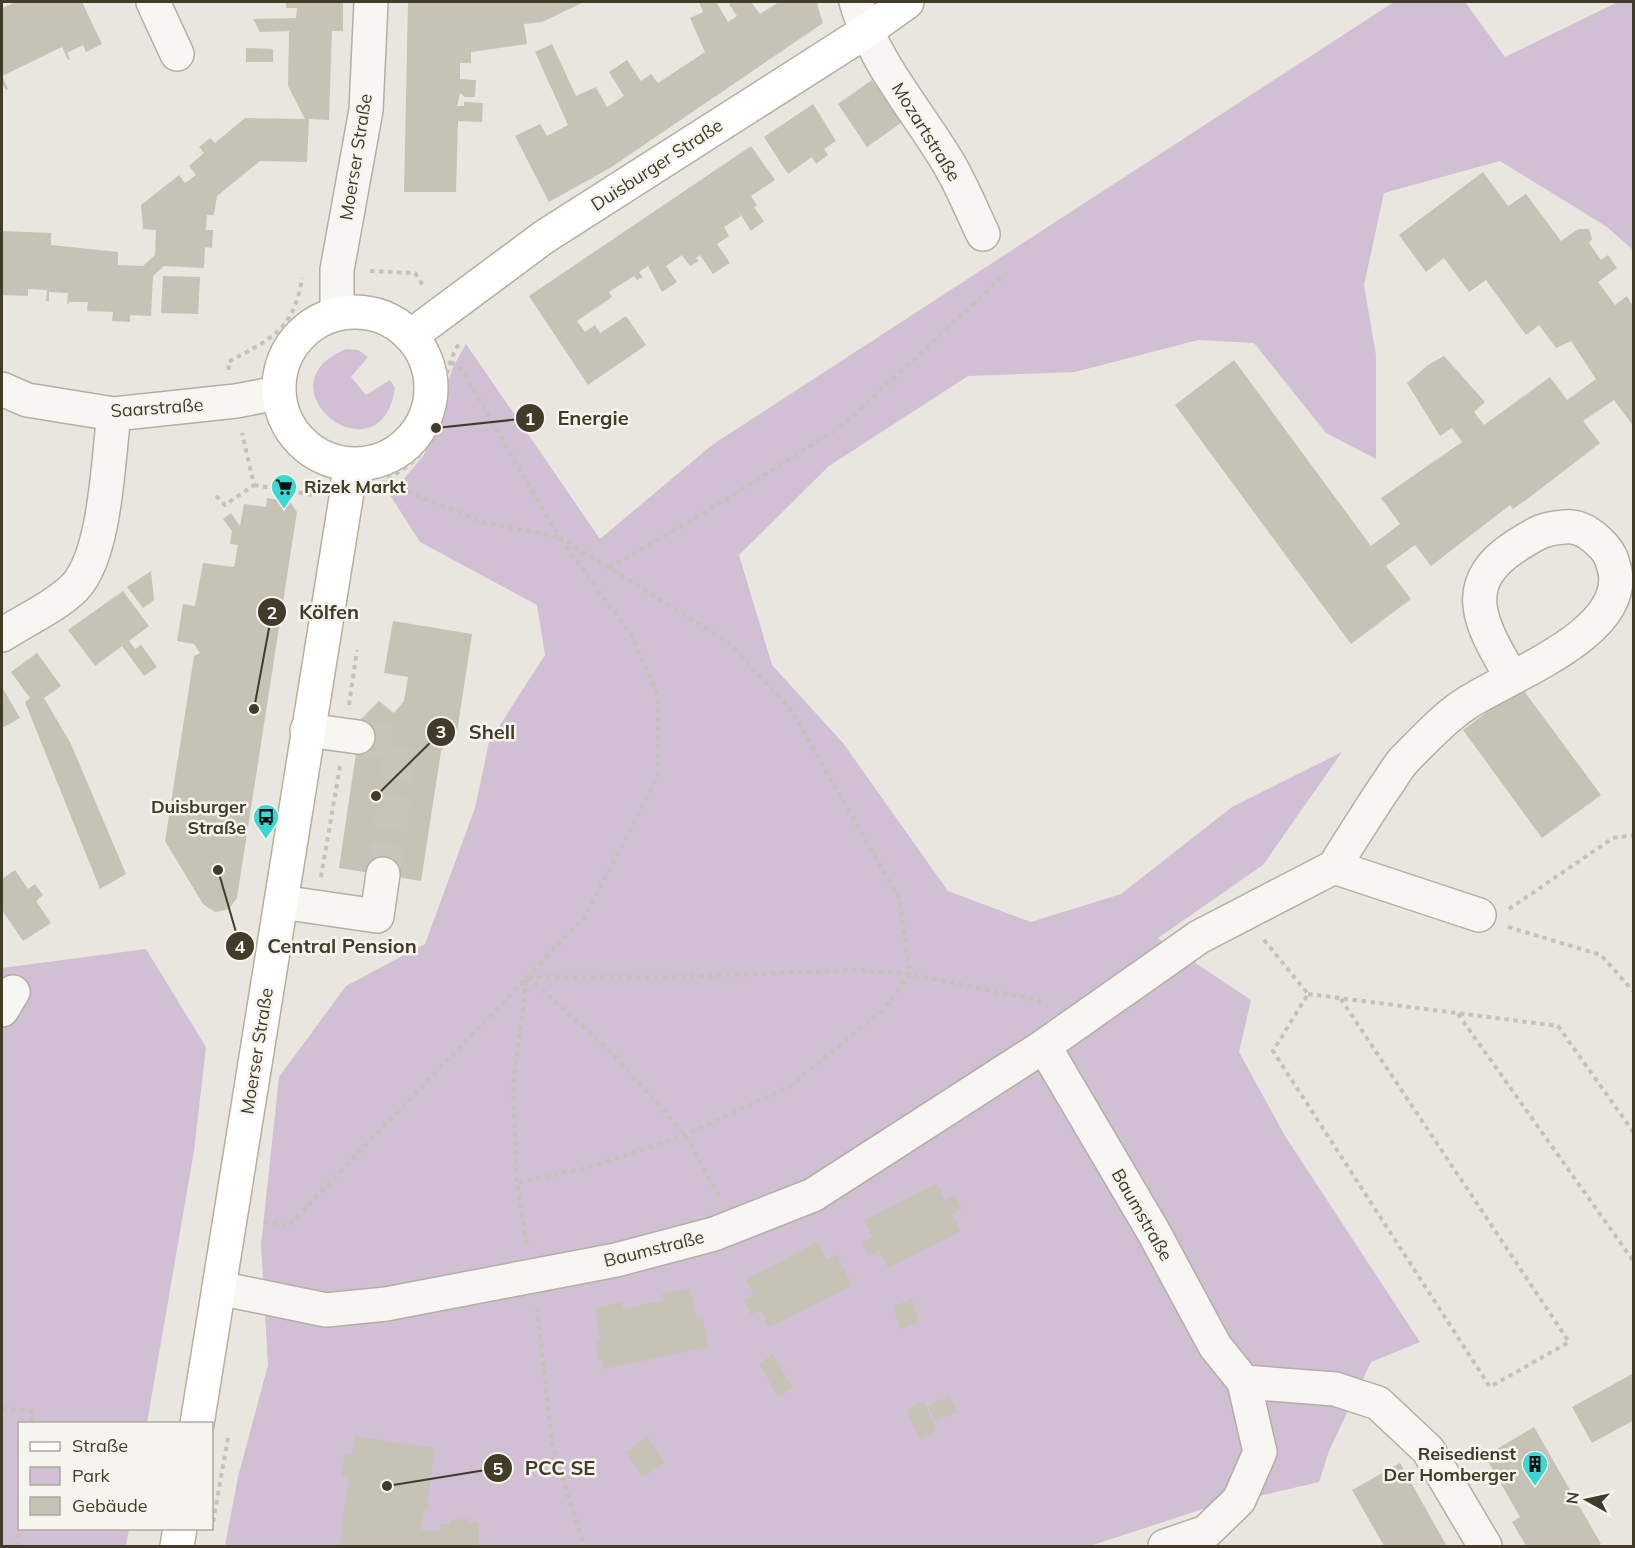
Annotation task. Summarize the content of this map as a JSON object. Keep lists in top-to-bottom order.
{
  "streets": {
    "main road": ["Moerser Straße", "Duisburger Straße"],
    "street": ["Mozartstraße", "Saarstraße", "Baumstraße"]
  },
  "crossings": [
    ["Mozartstraße", "Duisburger Straße"],
    ["Moerser Straße", "Duisburger Straße"],
    ["Moerser Straße", "Saarstraße"],
    ["Moerser Straße", "Baumstraße"],
    ["Duisburger Straße", "Saarstraße"]
  ],
  "places": {
    "other": [
      "Energie",
      "Kölfen",
      "Shell",
      "Central Pension",
      "PCC SE"
    ],
    "supermarket": ["Rizek Markt"],
    "bus stop": ["Duisburger Straße"],
    "building": ["Reisedienst Der Homberger"]
  },
  "legend": ["Straße", "Park", "Gebäude"],
  "north": "left"
}
